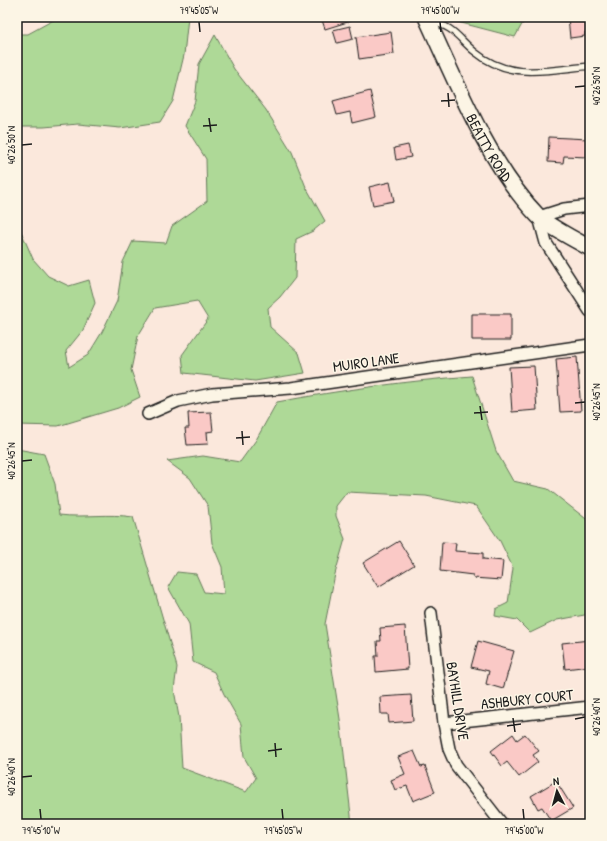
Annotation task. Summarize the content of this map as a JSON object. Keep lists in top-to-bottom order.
{
  "streets": {
    "street": [
      "BEATTY ROAD",
      "MUIRO LANE",
      "ASHBURY COURT",
      "BAYHILL DRIVE"
    ]
  },
  "crossings": [
    ["ASHBURY COURT", "BAYHILL DRIVE"]
  ],
  "north": "top",
  "coordinates": [
    "79°45'05\"W",
    "79°45'00\"W",
    "40°26'50\"N",
    "40°26'45\"N",
    "40°26'40\"N",
    "79°45'10\"W"
  ]
}
